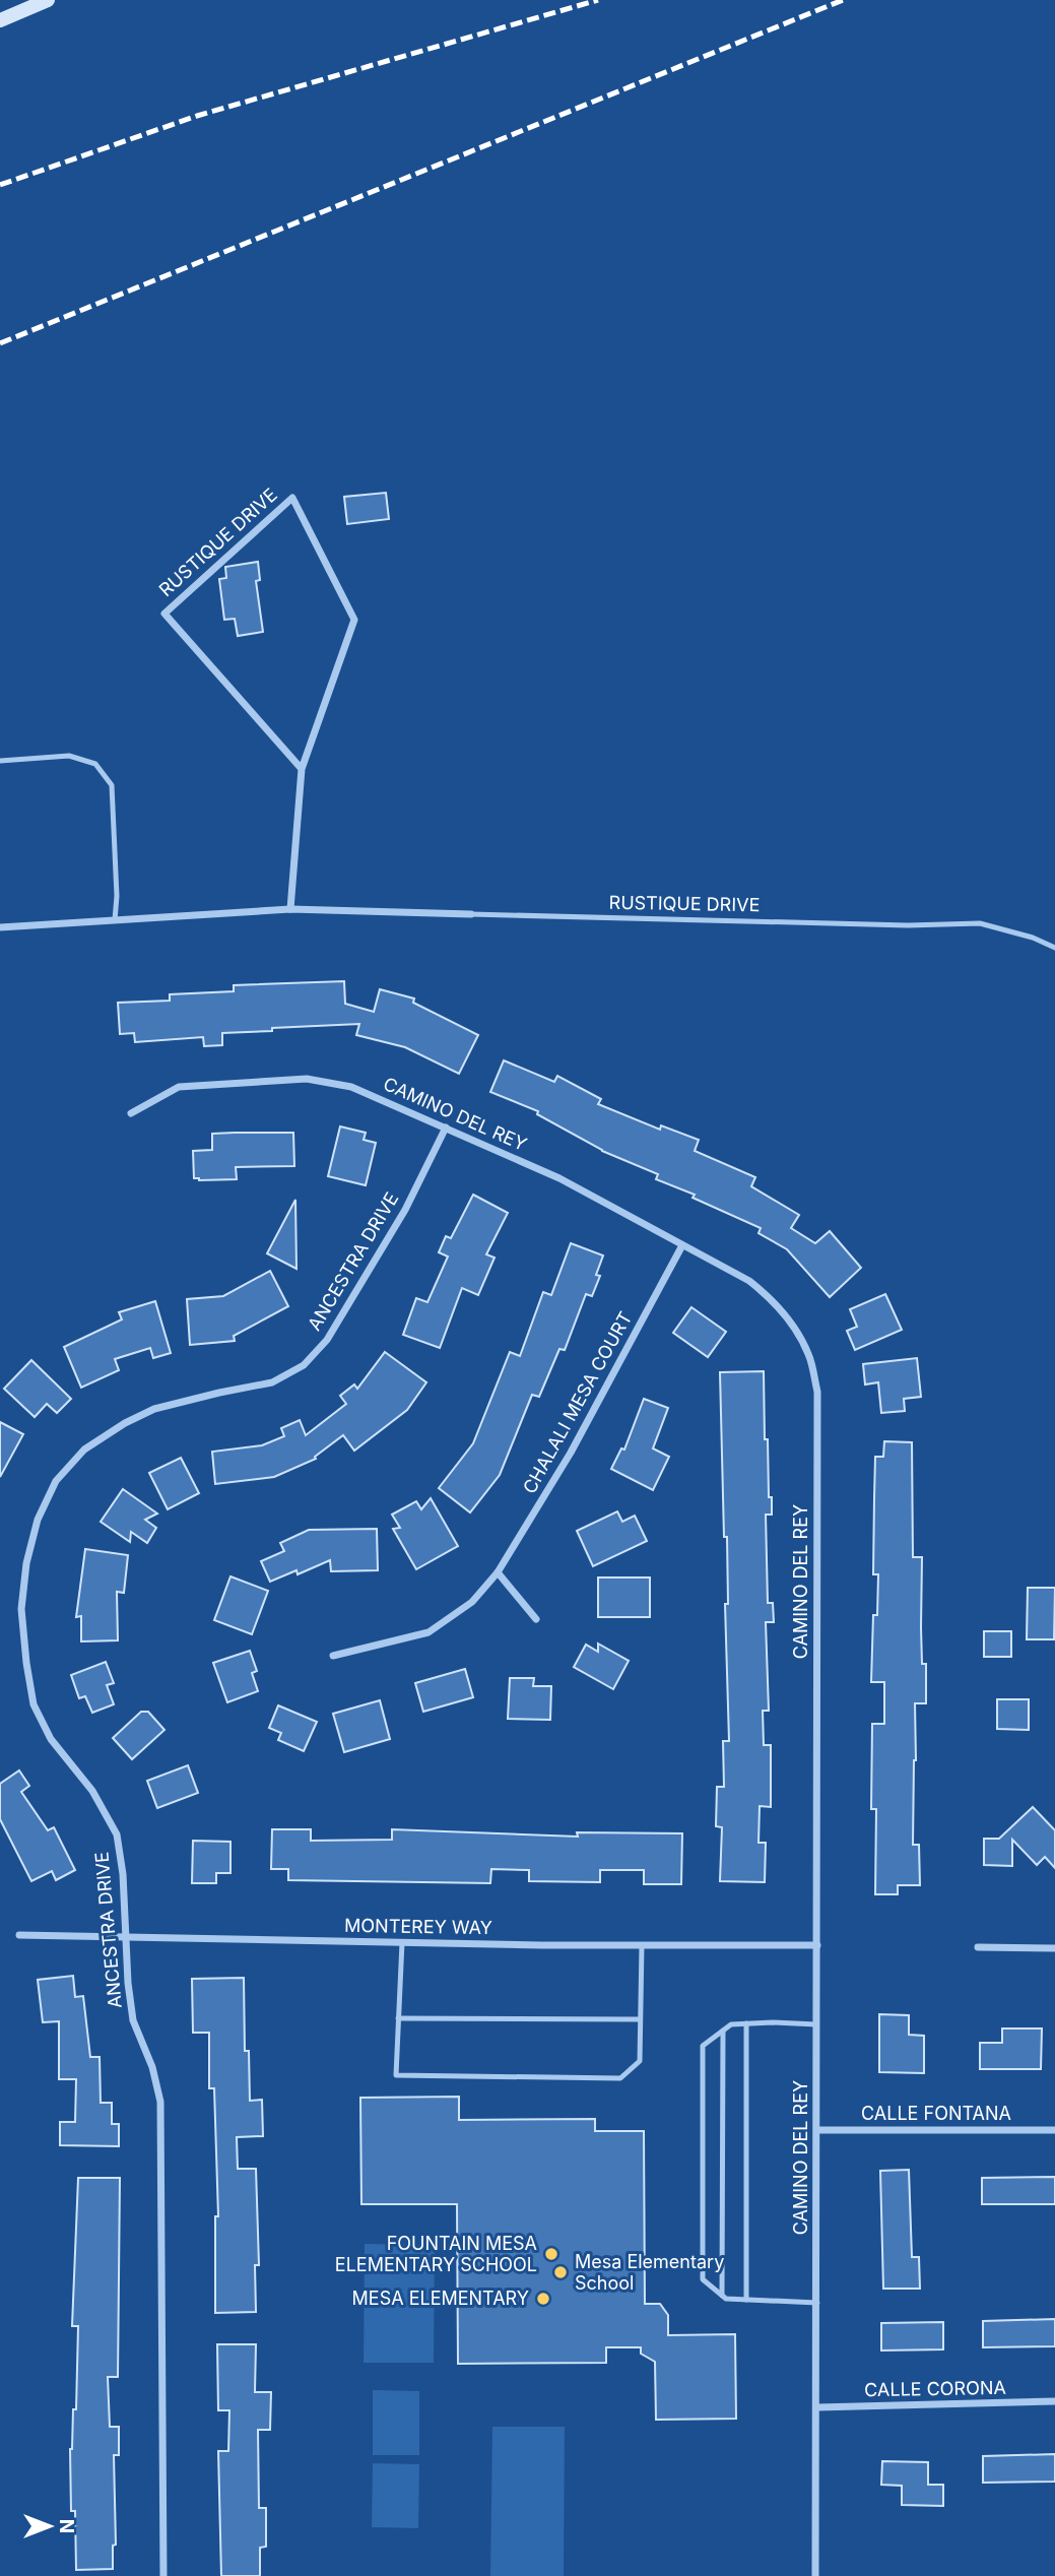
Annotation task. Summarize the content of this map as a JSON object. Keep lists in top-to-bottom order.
{
  "streets": {
    "street": [
      "RUSTIQUE DRIVE",
      "CAMINO DEL REY",
      "ANCESTRA DRIVE",
      "CHALALI MESA COURT",
      "MONTEREY WAY",
      "CALLE FONTANA",
      "CALLE CORONA"
    ]
  },
  "crossings": [
    ["CAMINO DEL REY", "ANCESTRA DRIVE"],
    ["CAMINO DEL REY", "CHALALI MESA COURT"],
    ["CAMINO DEL REY", "MONTEREY WAY"],
    ["CAMINO DEL REY", "CALLE FONTANA"],
    ["CAMINO DEL REY", "CALLE CORONA"],
    ["ANCESTRA DRIVE", "MONTEREY WAY"]
  ],
  "places": ["FOUNTAIN MESA ELEMENTARY SCHOOL", "Mesa Elementary School", "MESA ELEMENTARY"],
  "north": "right"
}
